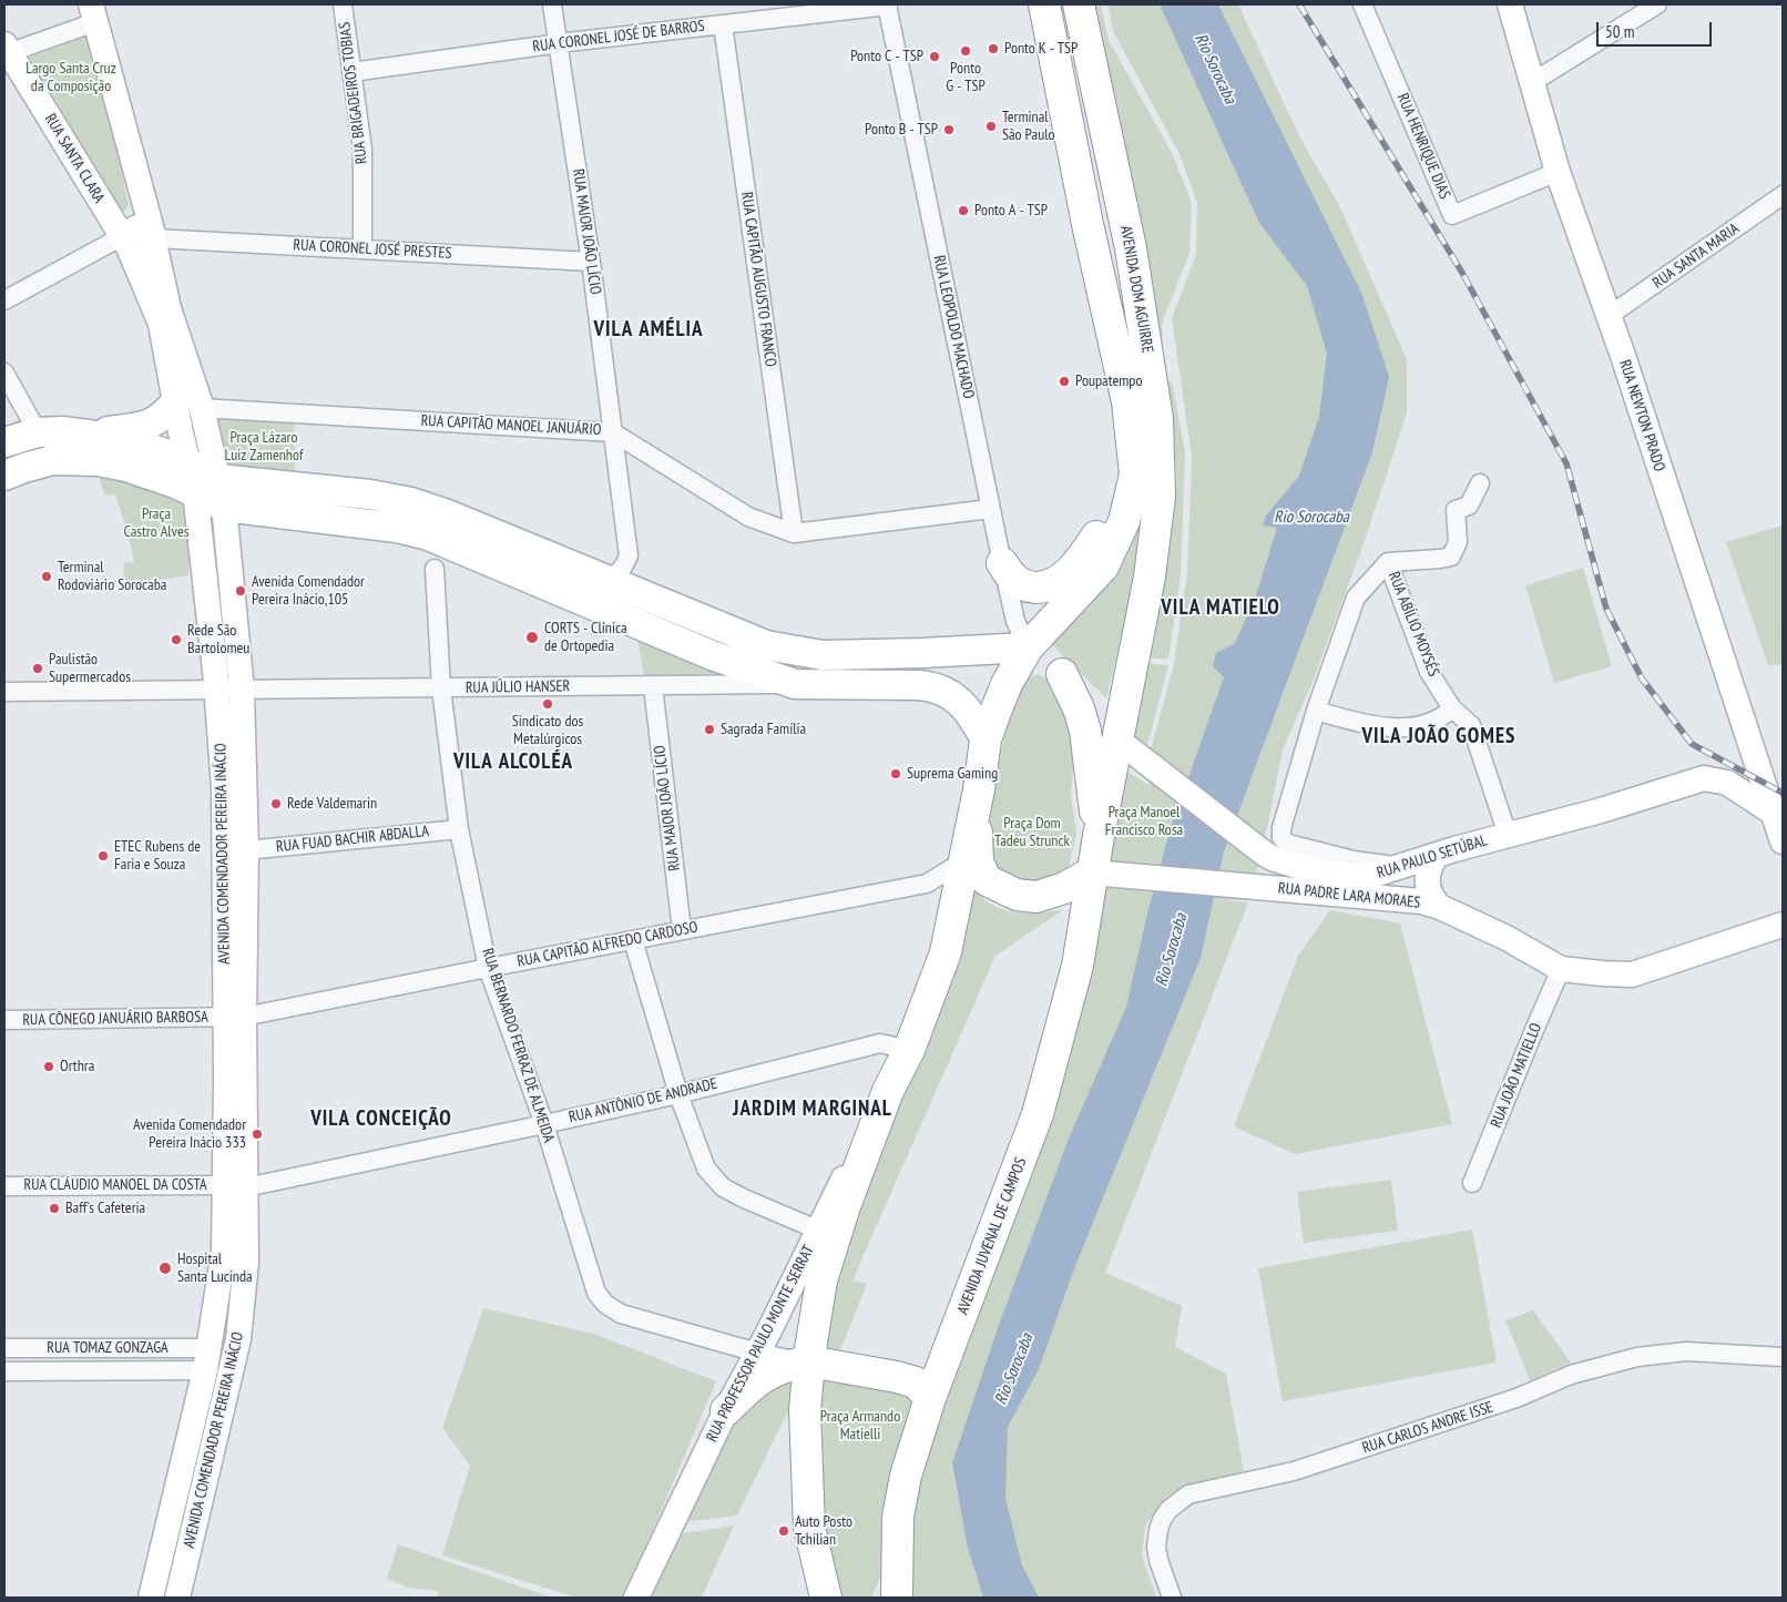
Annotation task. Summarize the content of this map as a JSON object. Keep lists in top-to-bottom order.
{
  "streets": {
    "highway": ["AVENIDA DOM AGUIRRE", "AVENIDA JUVENAL DE CAMPOS"],
    "main road": [
      "RUA SANTA CLARA",
      "RUA NEWTON PRADO",
      "AVENIDA COMENDADOR PEREIRA INÁCIO",
      "RUA PAULO SETÚBAL",
      "RUA PADRE LARA MORAES",
      "RUA PROFESSOR PAULO MONTE SERRAT"
    ],
    "street": [
      "RUA CORONEL JOSÉ DE BARROS",
      "RUA BRIGADEIROS TOBIAS",
      "RUA HENRIQUE DIAS",
      "RUA MAJOR JOÃO LÍCIO",
      "RUA CORONEL JOSÉ PRESTES",
      "RUA SANTA MARIA",
      "RUA CAPITÃO AUGUSTO FRANCO",
      "RUA LEOPOLDO MACHADO",
      "RUA CAPITÃO MANOEL JANUÁRIO",
      "RUA ABÍLIO MOYSÉS",
      "RUA JÚLIO HANSER",
      "RUA FUAD BACHIR ABDALLA",
      "RUA CAPITÃO ALFREDO CARDOSO",
      "RUA CÔNEGO JANUÁRIO BARBOSA",
      "RUA BERNARDO FERRAZ DE ALMEIDA",
      "RUA JOÃO MATIELLO",
      "RUA ANTÔNIO DE ANDRADE",
      "RUA CLÁUDIO MANOEL DA COSTA",
      "RUA TOMAZ GONZAGA",
      "RUA CARLOS ANDRE ISSE"
    ]
  },
  "crossings": [
    ["RUA CORONEL JOSÉ DE BARROS", "RUA BRIGADEIROS TOBIAS"],
    ["RUA CORONEL JOSÉ DE BARROS", "RUA MAJOR JOÃO LÍCIO"],
    ["RUA CORONEL JOSÉ DE BARROS", "RUA CAPITÃO AUGUSTO FRANCO"],
    ["RUA CORONEL JOSÉ DE BARROS", "RUA LEOPOLDO MACHADO"],
    ["RUA BRIGADEIROS TOBIAS", "RUA CORONEL JOSÉ PRESTES"],
    ["RUA HENRIQUE DIAS", "RUA NEWTON PRADO"],
    ["RUA SANTA CLARA", "RUA CORONEL JOSÉ PRESTES"],
    ["RUA SANTA CLARA", "RUA CAPITÃO MANOEL JANUÁRIO"],
    ["RUA SANTA CLARA", "AVENIDA COMENDADOR PEREIRA INÁCIO"],
    ["RUA MAJOR JOÃO LÍCIO", "RUA CORONEL JOSÉ PRESTES"],
    ["RUA MAJOR JOÃO LÍCIO", "RUA CAPITÃO MANOEL JANUÁRIO"],
    ["RUA MAJOR JOÃO LÍCIO", "RUA JÚLIO HANSER"],
    ["RUA MAJOR JOÃO LÍCIO", "RUA CAPITÃO ALFREDO CARDOSO"],
    ["RUA SANTA MARIA", "RUA NEWTON PRADO"],
    ["RUA CAPITÃO AUGUSTO FRANCO", "RUA CAPITÃO MANOEL JANUÁRIO"],
    ["AVENIDA DOM AGUIRRE", "RUA LEOPOLDO MACHADO"],
    ["AVENIDA DOM AGUIRRE", "RUA PAULO SETÚBAL"],
    ["AVENIDA DOM AGUIRRE", "AVENIDA JUVENAL DE CAMPOS"],
    ["RUA LEOPOLDO MACHADO", "RUA CAPITÃO MANOEL JANUÁRIO"],
    ["RUA NEWTON PRADO", "RUA PAULO SETÚBAL"],
    ["RUA CAPITÃO MANOEL JANUÁRIO", "AVENIDA COMENDADOR PEREIRA INÁCIO"],
    ["RUA ABÍLIO MOYSÉS", "RUA PAULO SETÚBAL"],
    ["RUA JÚLIO HANSER", "AVENIDA COMENDADOR PEREIRA INÁCIO"],
    ["RUA JÚLIO HANSER", "RUA BERNARDO FERRAZ DE ALMEIDA"],
    ["RUA FUAD BACHIR ABDALLA", "AVENIDA COMENDADOR PEREIRA INÁCIO"],
    ["RUA FUAD BACHIR ABDALLA", "RUA BERNARDO FERRAZ DE ALMEIDA"],
    ["AVENIDA COMENDADOR PEREIRA INÁCIO", "RUA CAPITÃO ALFREDO CARDOSO"],
    ["AVENIDA COMENDADOR PEREIRA INÁCIO", "RUA CÔNEGO JANUÁRIO BARBOSA"],
    ["AVENIDA COMENDADOR PEREIRA INÁCIO", "RUA ANTÔNIO DE ANDRADE"],
    ["AVENIDA COMENDADOR PEREIRA INÁCIO", "RUA CLÁUDIO MANOEL DA COSTA"],
    ["AVENIDA COMENDADOR PEREIRA INÁCIO", "RUA TOMAZ GONZAGA"],
    ["RUA PADRE LARA MORAES", "RUA JOÃO MATIELLO"],
    ["RUA PADRE LARA MORAES", "AVENIDA JUVENAL DE CAMPOS"],
    ["RUA CAPITÃO ALFREDO CARDOSO", "RUA CÔNEGO JANUÁRIO BARBOSA"],
    ["RUA CAPITÃO ALFREDO CARDOSO", "RUA BERNARDO FERRAZ DE ALMEIDA"],
    ["RUA BERNARDO FERRAZ DE ALMEIDA", "RUA ANTÔNIO DE ANDRADE"],
    ["RUA BERNARDO FERRAZ DE ALMEIDA", "RUA PROFESSOR PAULO MONTE SERRAT"],
    ["RUA ANTÔNIO DE ANDRADE", "RUA CLÁUDIO MANOEL DA COSTA"]
  ],
  "districts": [
    "VILA AMÉLIA",
    "VILA MATIELO",
    "VILA JOÃO GOMES",
    "VILA ALCOLÉA",
    "JARDIM MARGINAL",
    "VILA CONCEIÇÃO"
  ],
  "water": ["Rio Sorocaba"],
  "parks": [
    "Largo Santa Cruz da Composição",
    "Praça Lázaro Luiz Zamenhof",
    "Praça Castro Alves",
    "Praça Manoel Francisco Rosa",
    "Praça Dom Tadeu Strunck",
    "Praça Armando Matielli"
  ],
  "places": [
    "Ponto K - TSP",
    "Ponto G - TSP",
    "Ponto C - TSP",
    "Terminal São Paulo",
    "Ponto B - TSP",
    "Ponto A - TSP",
    "Poupatempo",
    "Terminal Rodoviário Sorocaba",
    "Avenida Comendador Pereira Inácio,105",
    "CORTS - Clínica de Ortopedia",
    "Rede São Bartolomeu",
    "Paulistão Supermercados",
    "Sindicato dos Metalúrgicos",
    "Sagrada Família",
    "Suprema Gaming",
    "Rede Valdemarin",
    "ETEC Rubens de Faria e Souza",
    "Orthra",
    "Avenida Comendador Pereira Inácio 333",
    "Baff's Cafeteria",
    "Hospital Santa Lucinda",
    "Auto Posto Tchilian"
  ],
  "scale_bar": "50 m"
}
